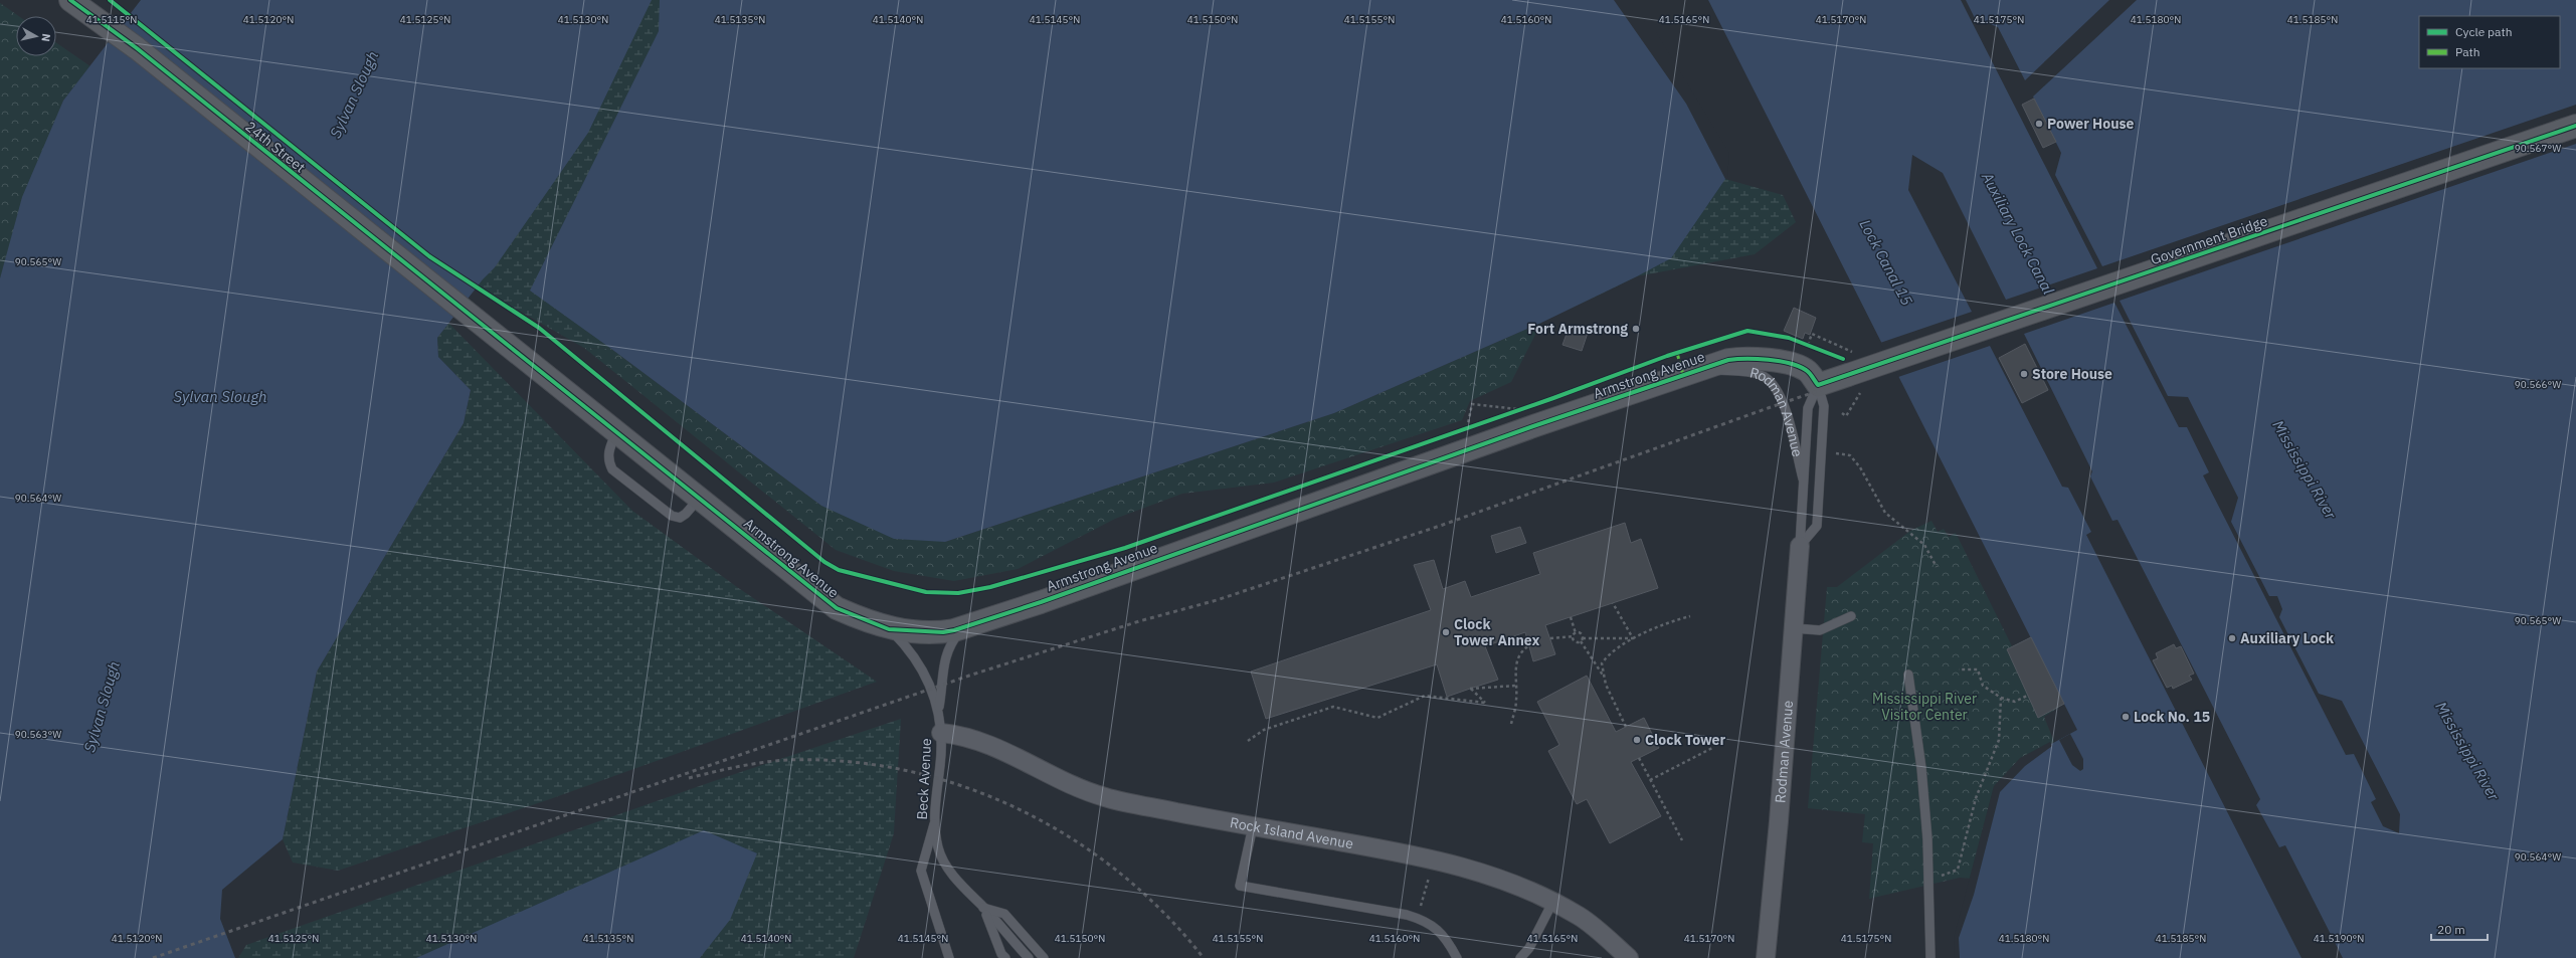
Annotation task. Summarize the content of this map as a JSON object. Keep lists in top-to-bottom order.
{
  "streets": {
    "street": [
      "24th Street",
      "Government Bridge",
      "Armstrong Avenue",
      "Rodman Avenue",
      "Rock Island Avenue"
    ],
    "lane": ["Beck Avenue"]
  },
  "crossings": [
    ["24th Street", "Armstrong Avenue"],
    ["Government Bridge", "Armstrong Avenue"],
    ["Government Bridge", "Rodman Avenue"],
    ["Armstrong Avenue", "Rodman Avenue"],
    ["Armstrong Avenue", "Beck Avenue"],
    ["Beck Avenue", "Rock Island Avenue"]
  ],
  "water": [
    "Sylvan Slough",
    "Auxiliary Lock Canal",
    "Lock Canal 15",
    "Mississippi River"
  ],
  "parks": ["Mississippi River Visitor Center"],
  "places": [
    "Power House",
    "Fort Armstrong",
    "Store House",
    "Clock Tower Annex",
    "Auxiliary Lock",
    "Lock No. 15",
    "Clock Tower"
  ],
  "legend": ["Cycle path", "Path"],
  "scale_bar": "20 m",
  "north": "right",
  "coordinates": [
    "41.5115°N",
    "41.5120°N",
    "41.5125°N",
    "41.5130°N",
    "41.5135°N",
    "41.5140°N",
    "41.5145°N",
    "41.5150°N",
    "41.5155°N",
    "41.5160°N",
    "41.5165°N",
    "41.5170°N",
    "41.5175°N",
    "41.5180°N",
    "41.5185°N",
    "90.567°W",
    "90.565°W",
    "90.566°W",
    "90.564°W",
    "90.563°W",
    "41.5190°N"
  ]
}
